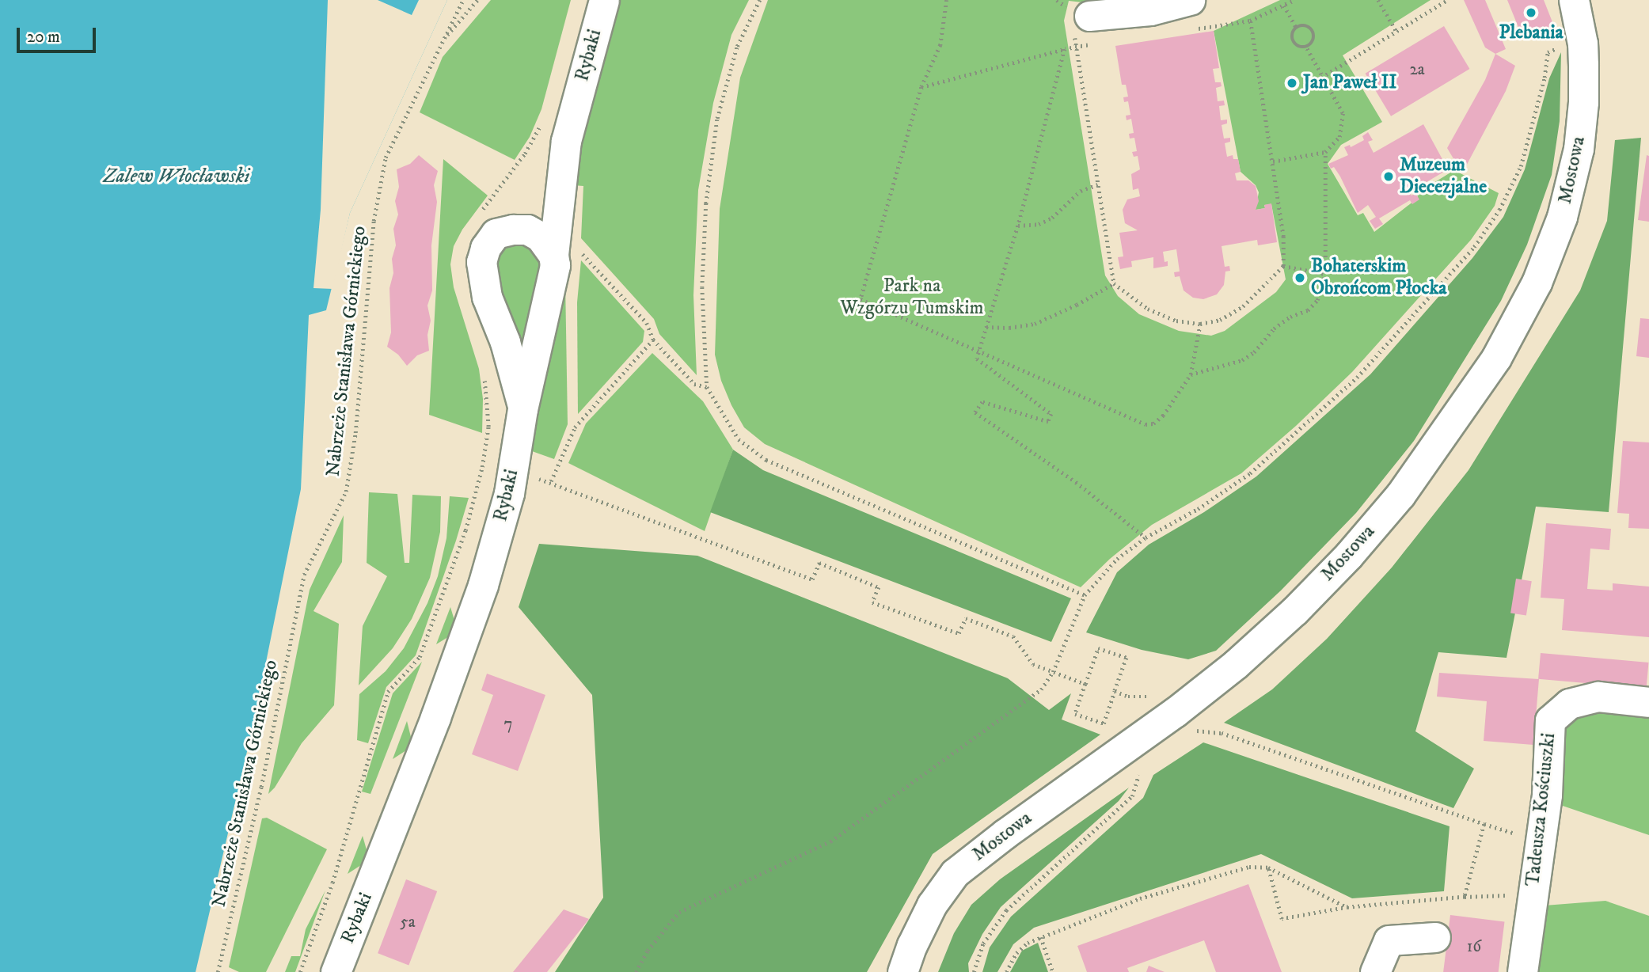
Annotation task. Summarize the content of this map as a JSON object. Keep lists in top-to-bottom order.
{
  "streets": {
    "street": ["Rybaki", "Mostowa", "Tadeusza Kościuszki"],
    "path": ["Nabrzeże Stanisława Górnickiego"]
  },
  "water": ["Zalew Włocławski"],
  "parks": ["Park na Wzgórzu Tumskim"],
  "places": [
    "Plebania",
    "Jan Paweł II",
    "Muzeum Diecezjalne",
    "Bohaterskim Obrońcom Płocka"
  ],
  "house_numbers": [
    "2a",
    "7",
    "5a",
    "16"
  ],
  "scale_bar": "20 m"
}
